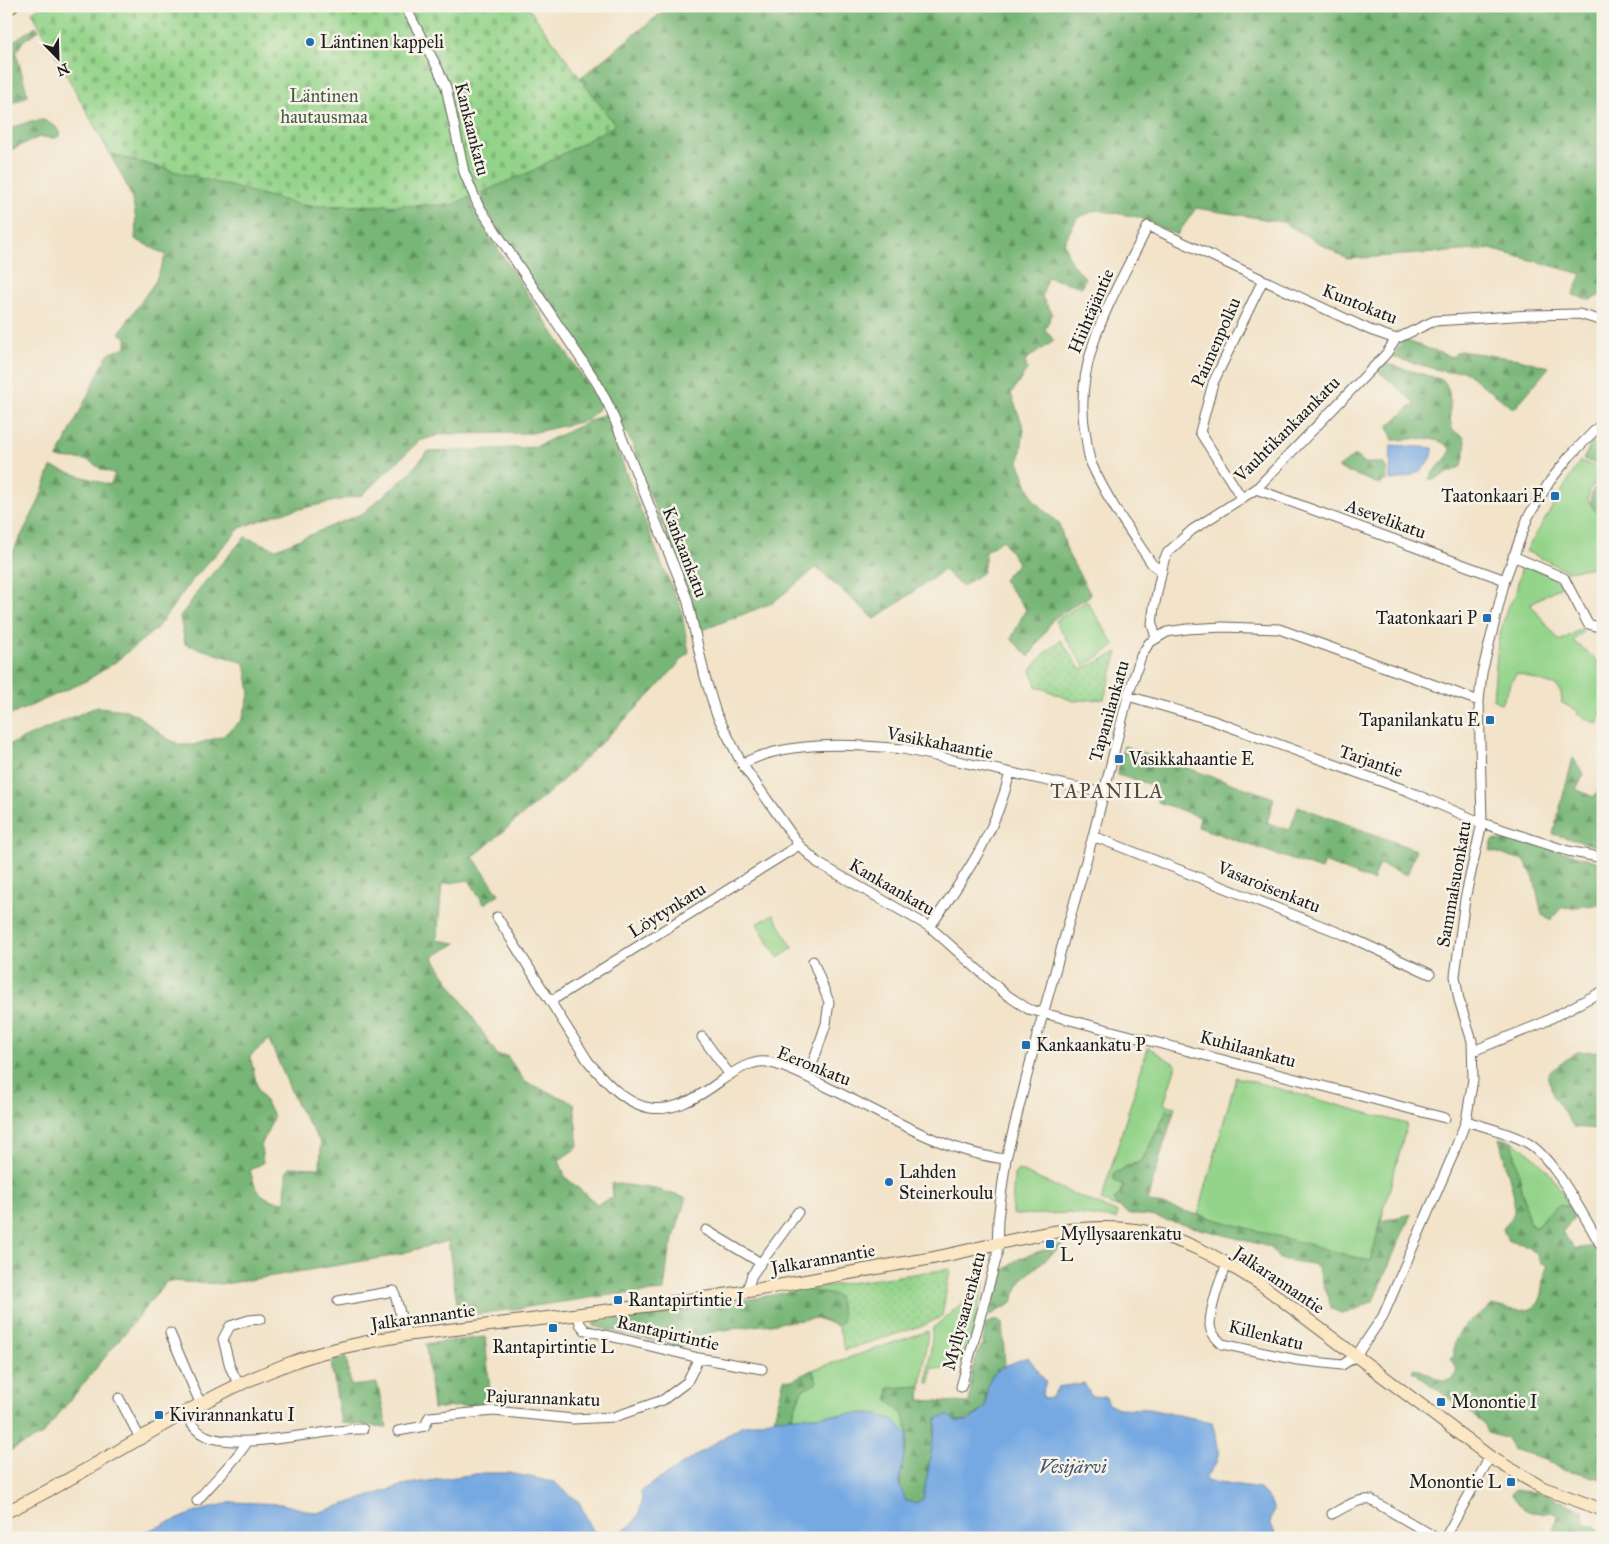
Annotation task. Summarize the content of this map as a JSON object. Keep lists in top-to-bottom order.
{
  "streets": {
    "main road": ["Jalkarannantie"],
    "street": [
      "Kankaankatu",
      "Kuntokatu",
      "Hiihtäjäntie",
      "Paimenpolku",
      "Vauhtikankaankatu",
      "Asevelikatu",
      "Tapanilankatu",
      "Vasikkahaantie",
      "Tarjantie",
      "Sammalsuonkatu",
      "Vasaroisenkatu",
      "Löytynkatu",
      "Kuhilaankatu",
      "Eeronkatu",
      "Myllysaarenkatu",
      "Rantapirtintie",
      "Killenkatu",
      "Pajurannankatu"
    ]
  },
  "crossings": [
    ["Kankaankatu", "Tapanilankatu"],
    ["Kankaankatu", "Vasikkahaantie"],
    ["Kankaankatu", "Löytynkatu"],
    ["Kankaankatu", "Kuhilaankatu"],
    ["Kuntokatu", "Hiihtäjäntie"],
    ["Kuntokatu", "Paimenpolku"],
    ["Kuntokatu", "Vauhtikankaankatu"],
    ["Hiihtäjäntie", "Vauhtikankaankatu"],
    ["Paimenpolku", "Vauhtikankaankatu"],
    ["Vauhtikankaankatu", "Asevelikatu"],
    ["Vauhtikankaankatu", "Tapanilankatu"],
    ["Asevelikatu", "Sammalsuonkatu"],
    ["Tapanilankatu", "Vasikkahaantie"],
    ["Tapanilankatu", "Tarjantie"],
    ["Tapanilankatu", "Vasaroisenkatu"],
    ["Tapanilankatu", "Kuhilaankatu"],
    ["Tapanilankatu", "Eeronkatu"],
    ["Tapanilankatu", "Jalkarannantie"],
    ["Tapanilankatu", "Myllysaarenkatu"],
    ["Tarjantie", "Sammalsuonkatu"],
    ["Sammalsuonkatu", "Jalkarannantie"],
    ["Sammalsuonkatu", "Killenkatu"],
    ["Löytynkatu", "Eeronkatu"],
    ["Jalkarannantie", "Myllysaarenkatu"],
    ["Jalkarannantie", "Rantapirtintie"],
    ["Jalkarannantie", "Killenkatu"],
    ["Rantapirtintie", "Pajurannankatu"]
  ],
  "districts": ["TAPANILA"],
  "water": ["Vesijärvi"],
  "parks": ["Läntinen hautausmaa"],
  "places": {
    "other": ["Läntinen kappeli", "Lahden Steinerkoulu"],
    "transit": [
      "Taatonkaari E",
      "Taatonkaari P",
      "Tapanilankatu E",
      "Vasikkahaantie E",
      "Kankaankatu P",
      "Myllysaarenkatu L",
      "Rantapirtintie I",
      "Rantapirtintie L",
      "Monontie I",
      "Kivirannankatu I",
      "Monontie L"
    ]
  },
  "north": "bottom right"
}
